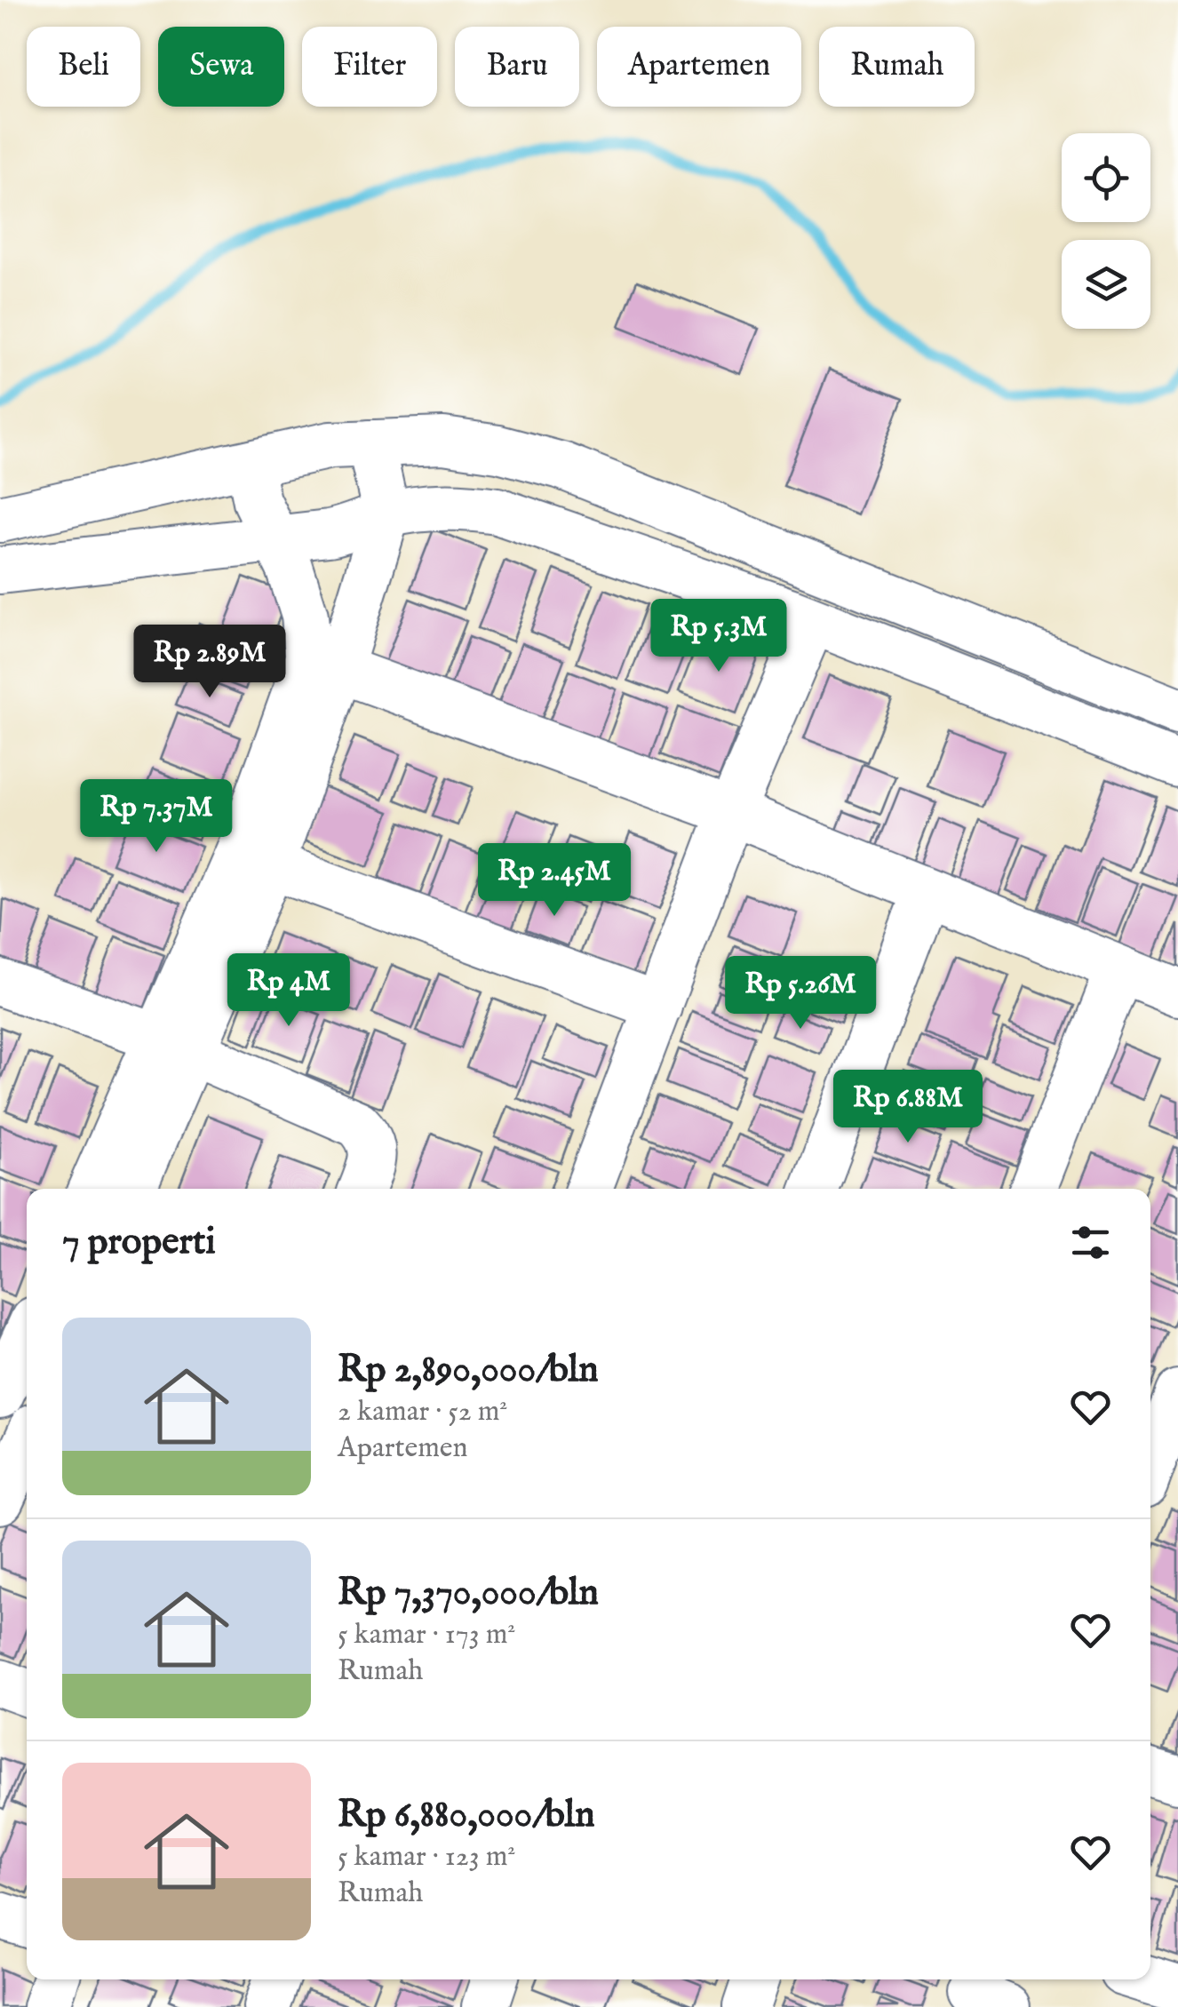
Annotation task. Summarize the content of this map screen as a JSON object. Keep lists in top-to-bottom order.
{
  "page": {
    "chip": [
      "Beli",
      "Sewa",
      "Filter",
      "Baru",
      "Apartemen",
      "Rumah"
    ],
    "price": [
      "Rp 5.3M",
      "Rp 2.89M",
      "Rp 7.37M",
      "Rp 2.45M",
      "Rp 4M",
      "Rp 5.26M",
      "Rp 6.88M"
    ],
    "heading": "7 properti",
    "list": [
      {
        "name": "Rp 2,890,000/bln",
        "note": "2 kamar · 52 m² · Apartemen"
      },
      {
        "name": "Rp 7,370,000/bln",
        "note": "5 kamar · 173 m² · Rumah"
      },
      {
        "name": "Rp 6,880,000/bln",
        "note": "5 kamar · 123 m² · Rumah"
      }
    ]
  }
}
